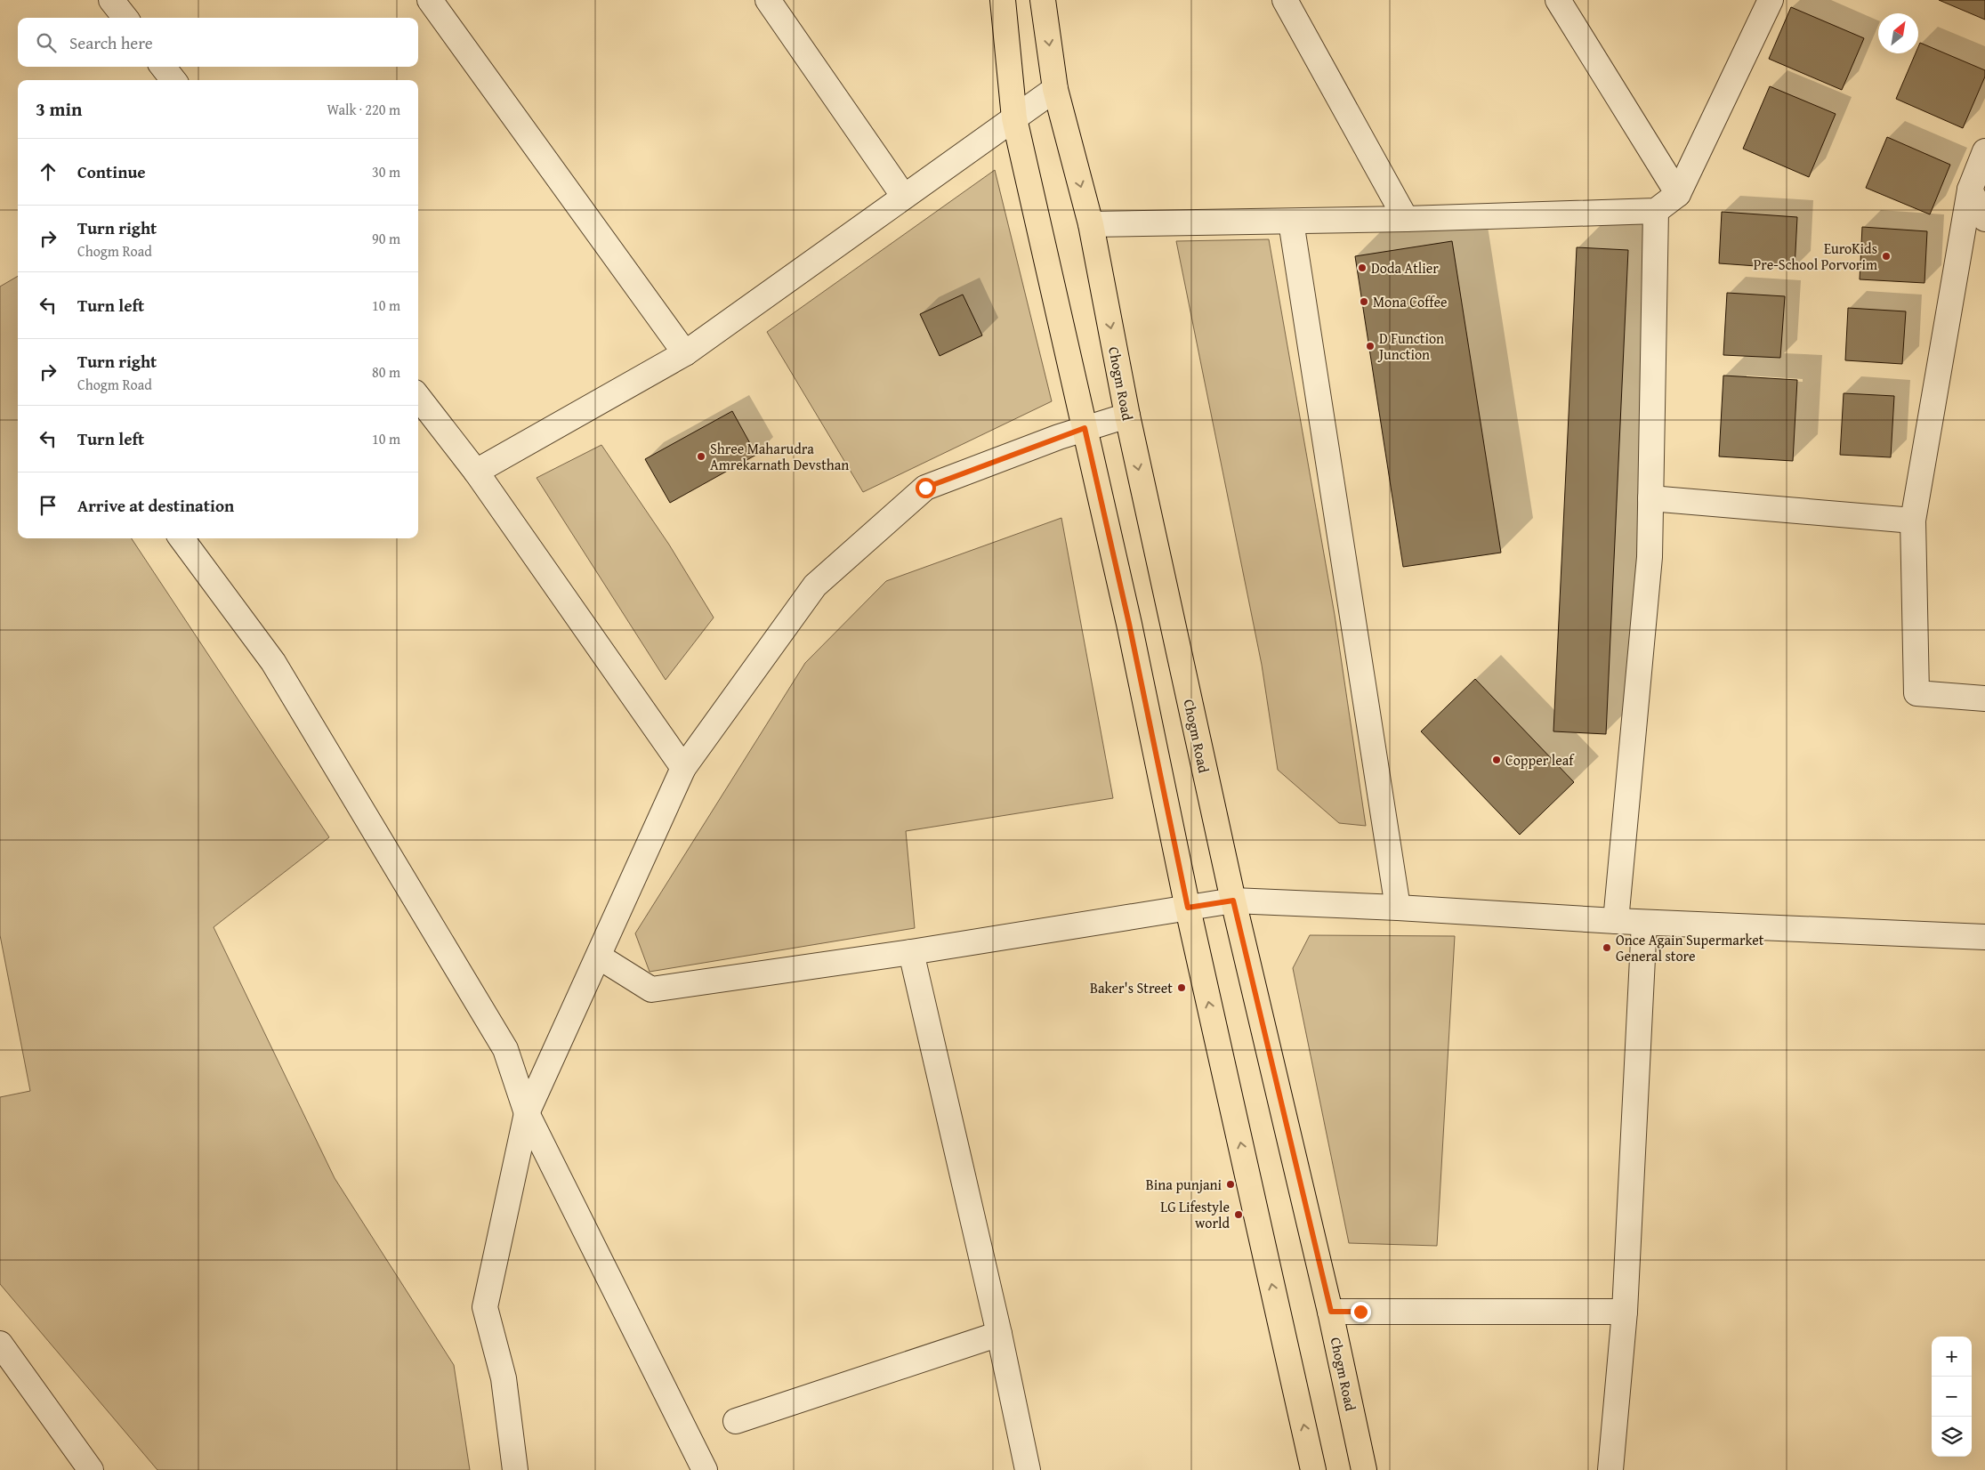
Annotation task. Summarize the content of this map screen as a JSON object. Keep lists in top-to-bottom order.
{
  "streets": {
    "main road": ["Chogm Road"]
  },
  "places": [
    "EuroKids Pre-School Porvorim",
    "Doda Atlier",
    "Mona Coffee",
    "D Function Junction",
    "Shree Maharudra Amrekarnath Devsthan",
    "Copper leaf",
    "Once Again Supermarket General store",
    "Baker's Street",
    "Bina punjani",
    "LG Lifestyle world"
  ],
  "north": "top right",
  "page": {
    "search": "Search here",
    "heading": ["3 min", "Walk · 220 m"],
    "list": [
      ["Continue", "30 m"],
      ["Turn right", "Chogm Road", "90 m"],
      ["Turn left", "10 m"],
      ["Turn right", "Chogm Road", "80 m"],
      ["Turn left", "10 m"],
      "Arrive at destination"
    ],
    "map_buttons": ["+", "−"]
  }
}
